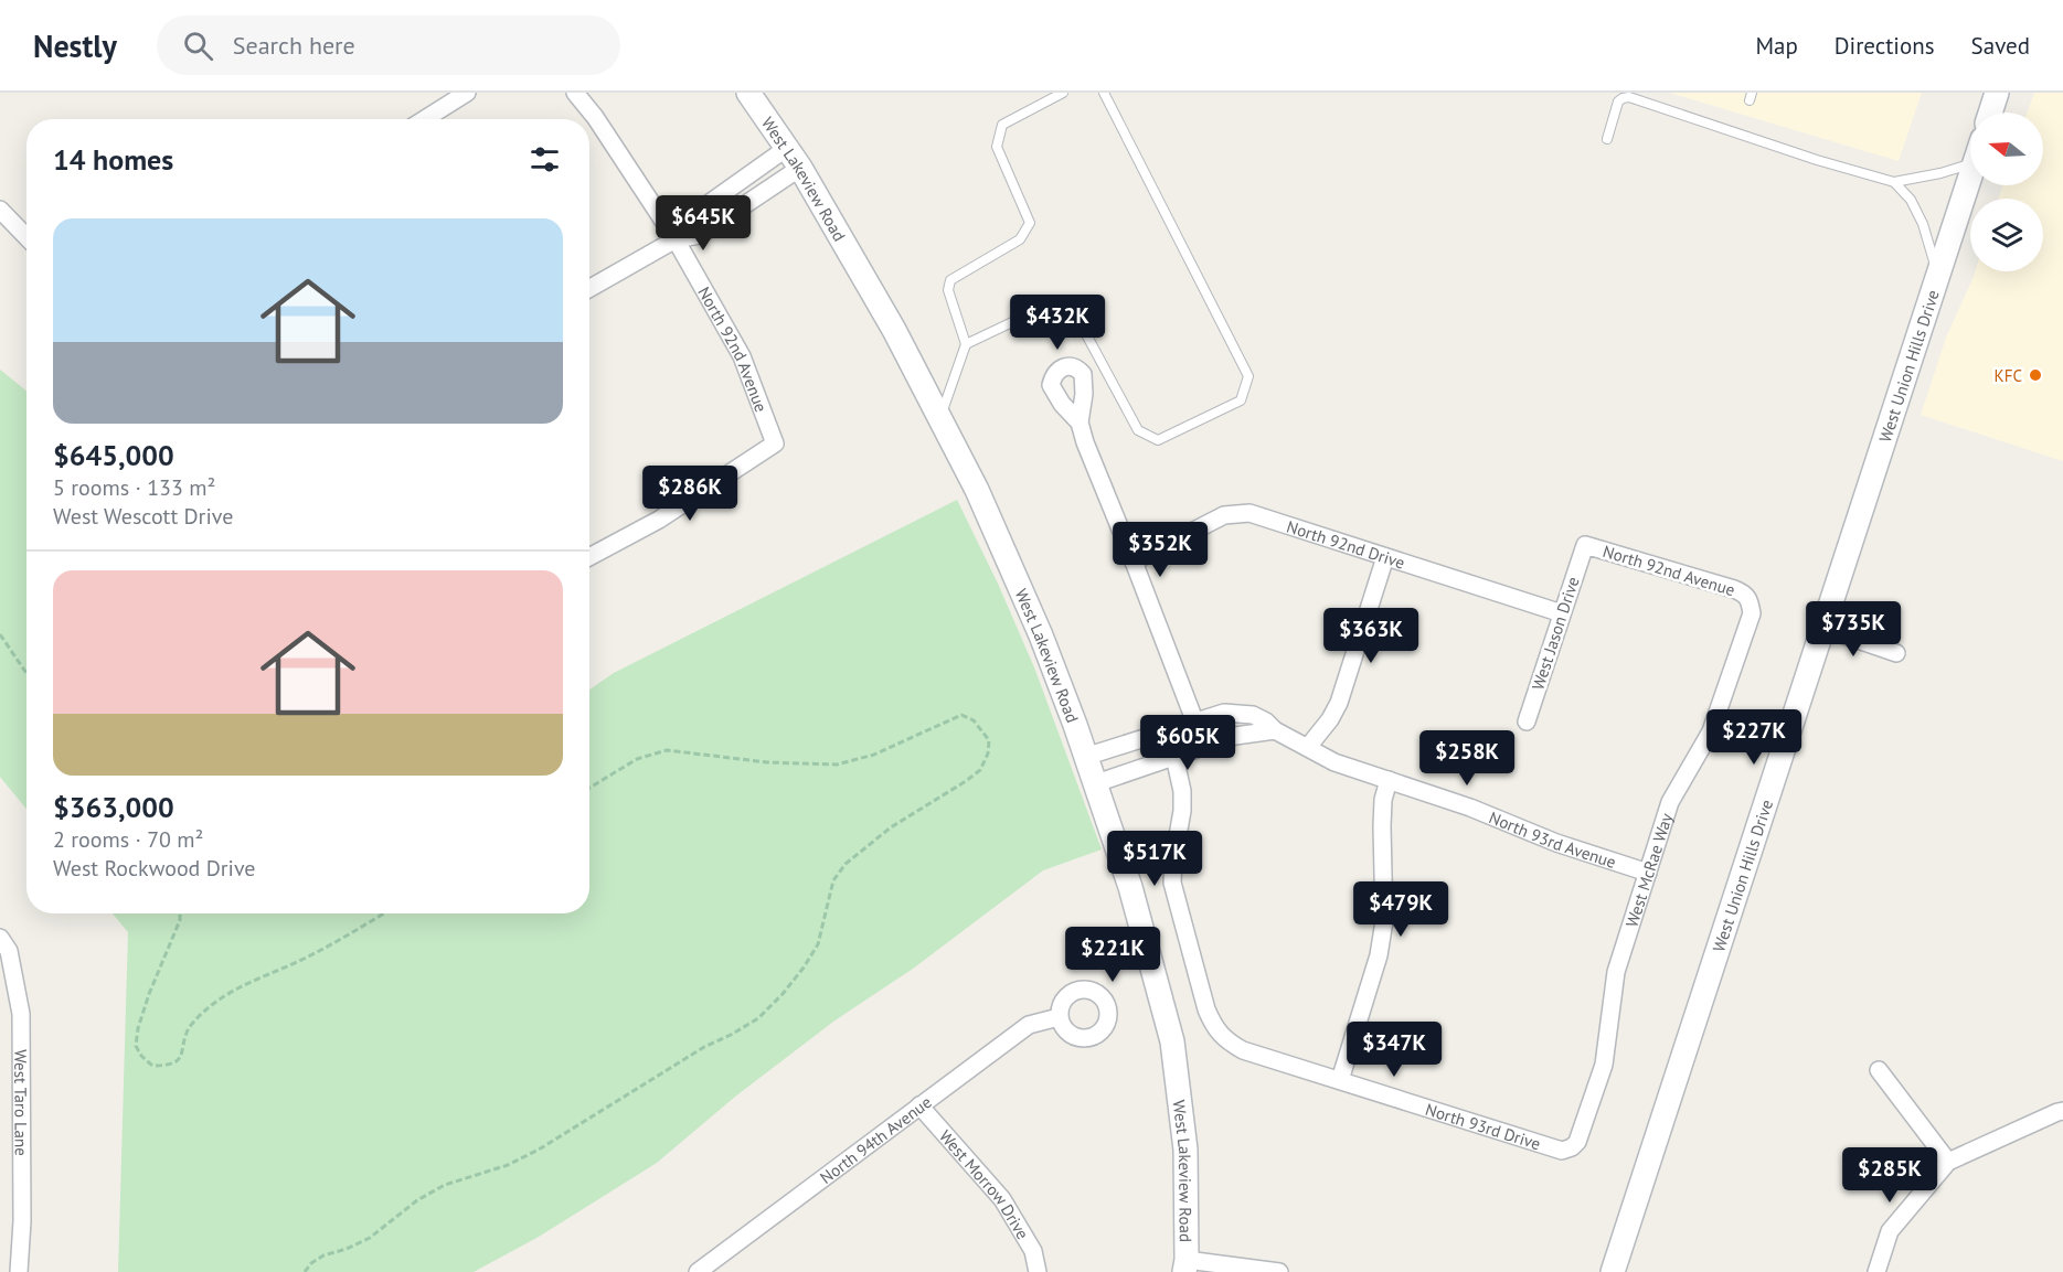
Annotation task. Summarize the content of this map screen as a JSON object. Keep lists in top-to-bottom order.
{
  "streets": {
    "street": [
      "West Lakeview Road",
      "North 92nd Avenue",
      "West Union Hills Drive",
      "North 92nd Drive",
      "West Jason Drive",
      "North 93rd Avenue",
      "West McRae Way",
      "West Taro Lane",
      "North 93rd Drive",
      "North 94th Avenue",
      "West Morrow Drive"
    ]
  },
  "crossings": [
    ["West Lakeview Road", "North 93rd Avenue"],
    ["North 92nd Avenue", "West Jason Drive"],
    ["North 92nd Avenue", "West McRae Way"],
    ["North 92nd Drive", "West Jason Drive"],
    ["North 93rd Avenue", "West McRae Way"],
    ["West McRae Way", "North 93rd Drive"],
    ["North 94th Avenue", "West Morrow Drive"]
  ],
  "places": ["KFC"],
  "north": "left",
  "page": {
    "header": "Nestly",
    "search": "Search here",
    "nav": ["Map", "Directions", "Saved"],
    "heading": "14 homes",
    "price": [
      "$645K",
      "$432K",
      "$286K",
      "$352K",
      "$735K",
      "$363K",
      "$227K",
      "$605K",
      "$258K",
      "$517K",
      "$479K",
      "$221K",
      "$347K",
      "$285K"
    ],
    "list": [
      {
        "name": "$645,000",
        "note": "5 rooms · 133 m² · West Wescott Drive"
      },
      {
        "name": "$363,000",
        "note": "2 rooms · 70 m² · West Rockwood Drive"
      }
    ]
  }
}
